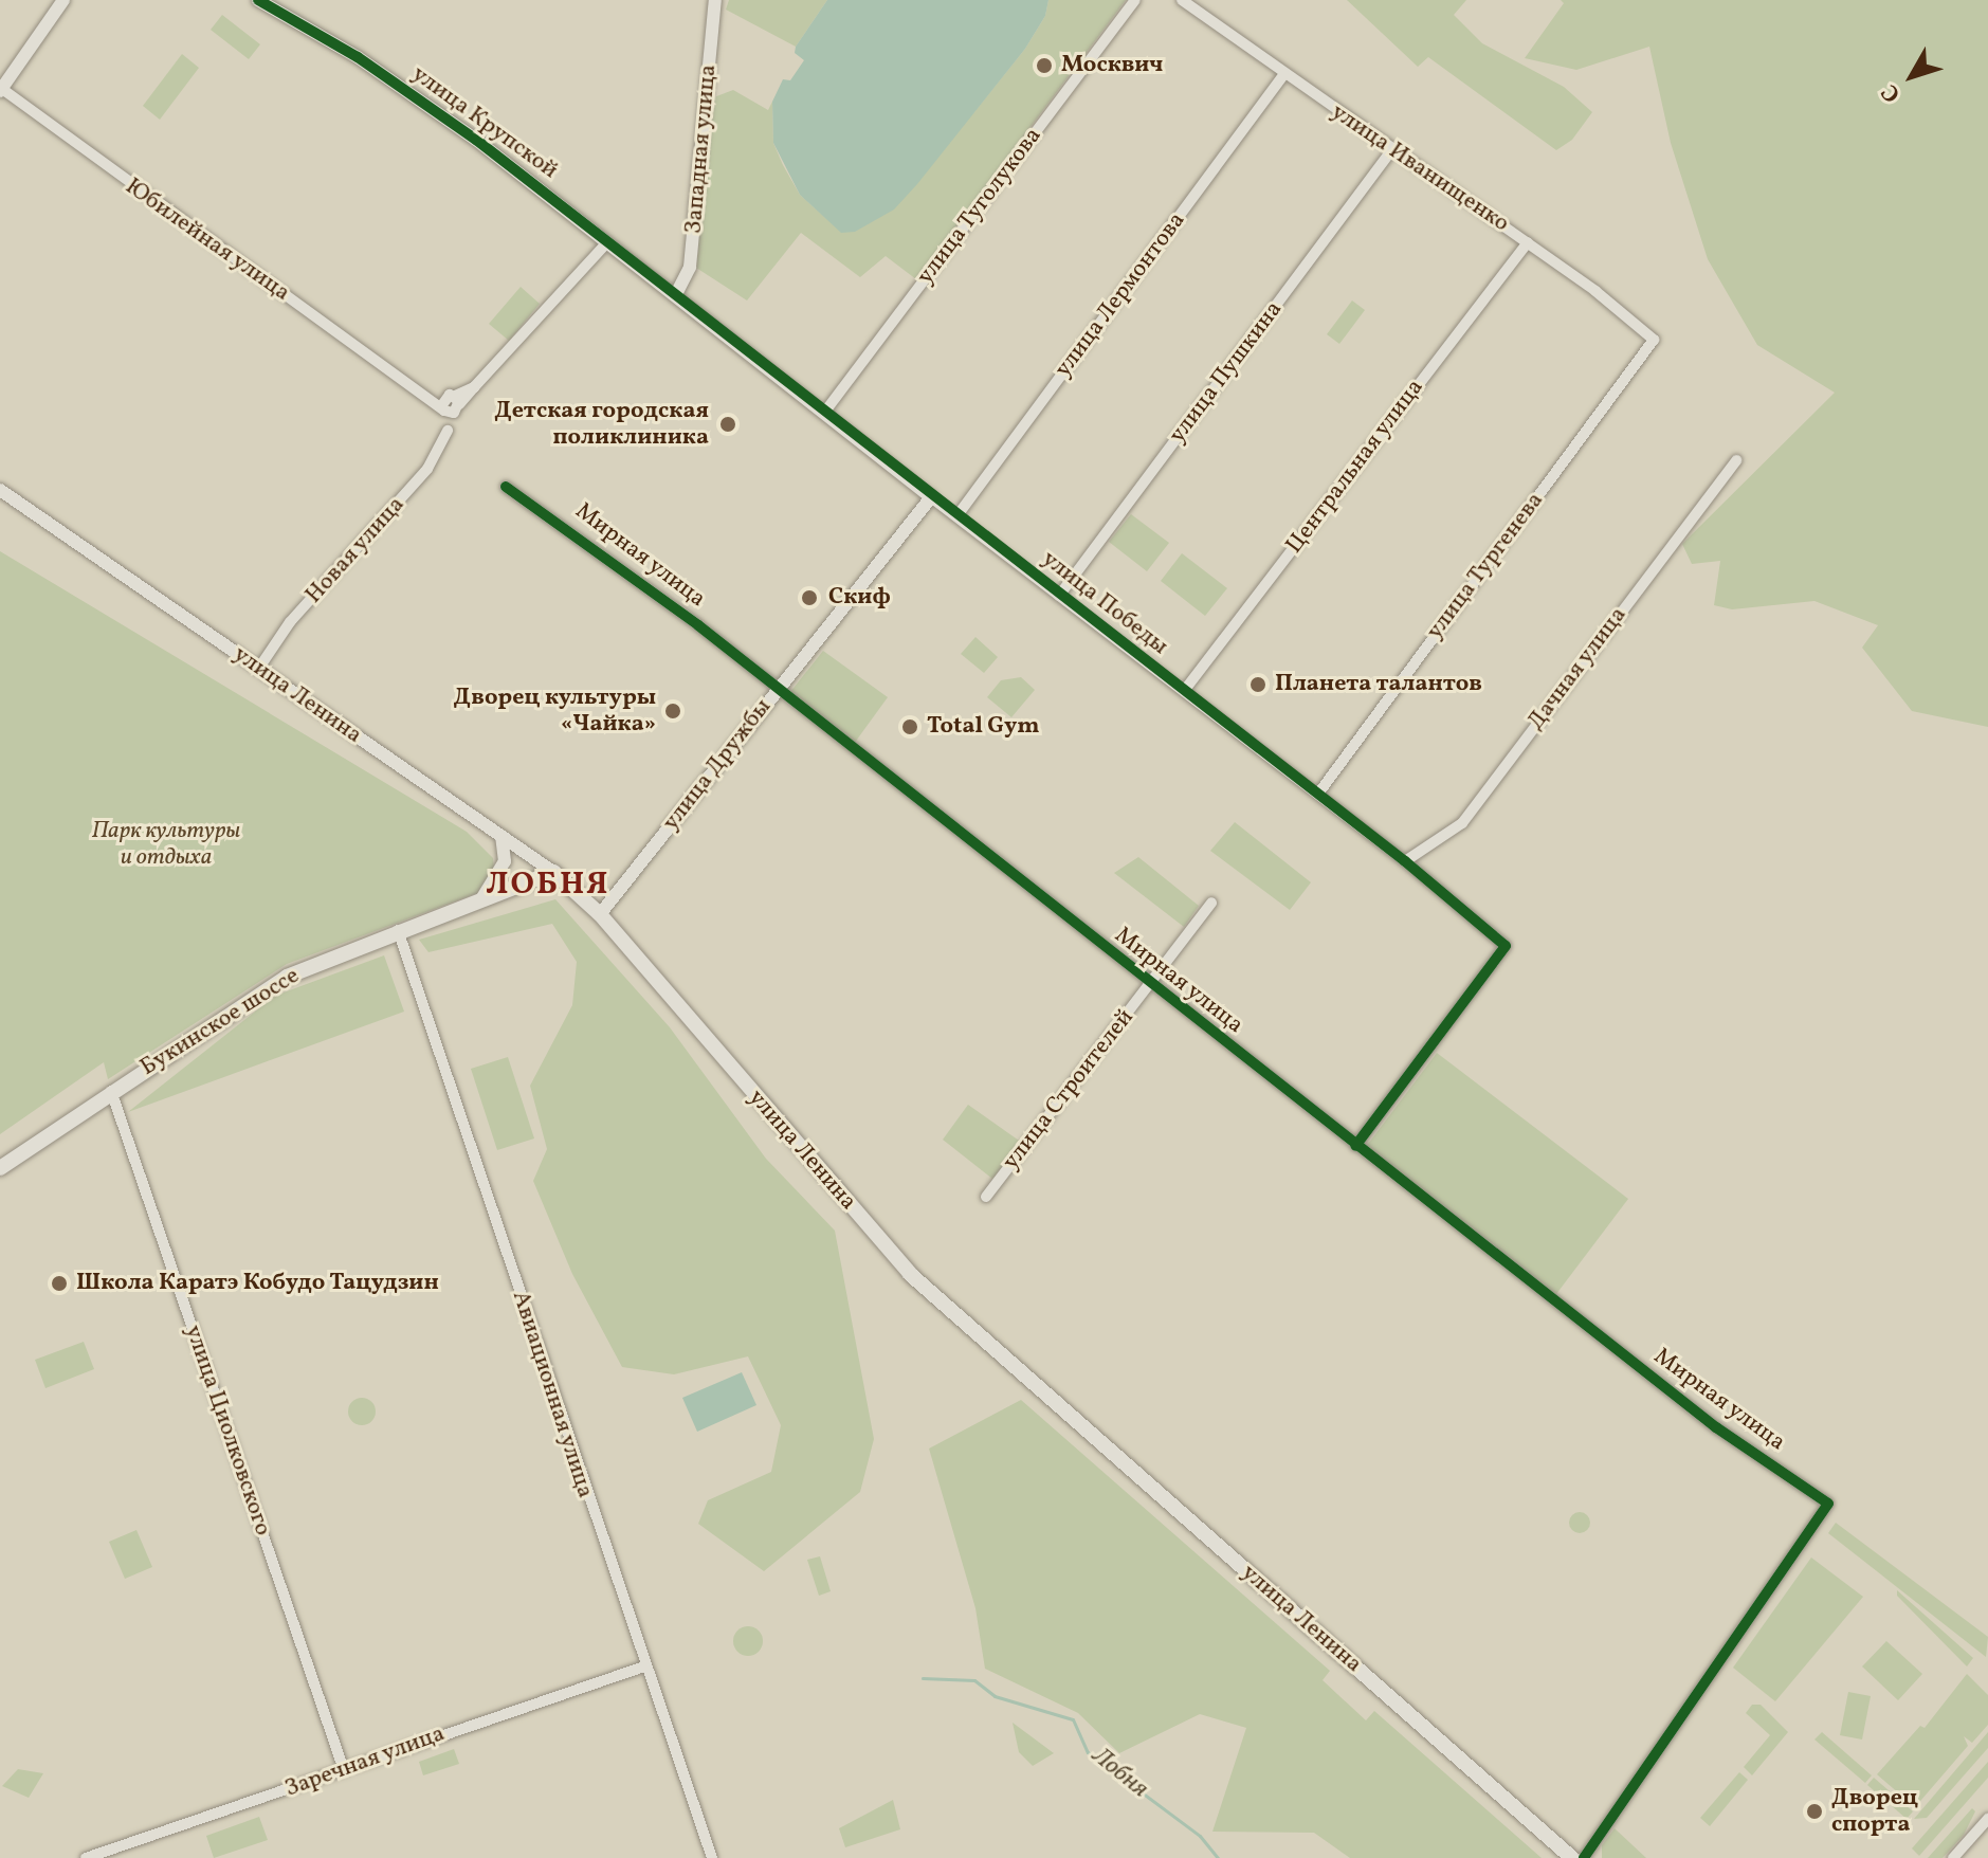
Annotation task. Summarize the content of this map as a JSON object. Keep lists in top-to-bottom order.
{
  "streets": {
    "main road": ["улица Ленина", "Букинское шоссе"],
    "street": [
      "улица Крупской",
      "Западная улица",
      "улица Иванищенко",
      "улица Туголукова",
      "Юбилейная улица",
      "улица Лермонтова",
      "улица Пушкина",
      "Центральная улица",
      "Новая улица",
      "Мирная улица",
      "улица Тургенева",
      "улица Победы",
      "Дачная улица",
      "улица Дружбы",
      "улица Строителей",
      "Авиационная улица",
      "улица Циолковского",
      "Заречная улица"
    ]
  },
  "crossings": [
    ["улица Крупской", "Западная улица"],
    ["улица Крупской", "улица Победы"],
    ["Западная улица", "улица Победы"],
    ["улица Иванищенко", "улица Лермонтова"],
    ["улица Иванищенко", "улица Пушкина"],
    ["улица Иванищенко", "Центральная улица"],
    ["улица Иванищенко", "улица Тургенева"],
    ["улица Туголукова", "улица Победы"],
    ["Юбилейная улица", "Новая улица"],
    ["улица Лермонтова", "улица Победы"],
    ["улица Пушкина", "улица Победы"],
    ["Центральная улица", "улица Победы"],
    ["Новая улица", "улица Ленина"],
    ["Мирная улица", "улица Победы"],
    ["Мирная улица", "улица Дружбы"],
    ["Мирная улица", "улица Строителей"],
    ["улица Тургенева", "улица Победы"],
    ["улица Победы", "Дачная улица"],
    ["улица Победы", "улица Дружбы"],
    ["улица Ленина", "улица Дружбы"],
    ["улица Ленина", "Букинское шоссе"],
    ["Букинское шоссе", "Авиационная улица"],
    ["Букинское шоссе", "улица Циолковского"],
    ["Авиационная улица", "Заречная улица"],
    ["улица Циолковского", "Заречная улица"]
  ],
  "districts": ["ЛОБНЯ"],
  "water": ["Лобня"],
  "parks": ["Парк культуры и отдыха"],
  "places": [
    "Москвич",
    "Детская городская поликлиника",
    "Скиф",
    "Планета талантов",
    "Дворец культуры «Чайка»",
    "Total Gym",
    "Школа Каратэ Кобудо Тацудзин",
    "Дворец спорта"
  ],
  "north": "bottom left"
}
